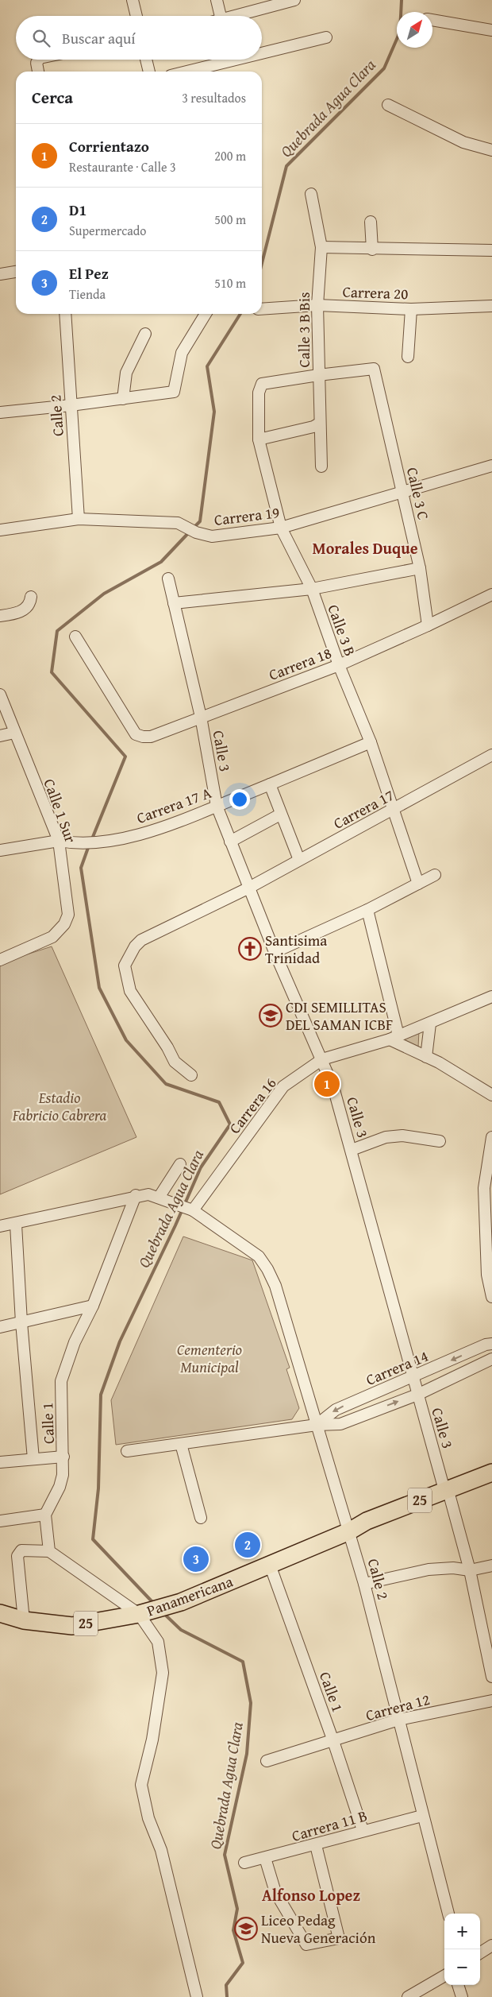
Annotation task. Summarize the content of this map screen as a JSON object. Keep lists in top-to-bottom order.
{
  "streets": {
    "main road": ["25", "Panamericana"],
    "street": [
      "Carrera 20",
      "Calle 3 B Bis",
      "Calle 2",
      "Calle 3 C",
      "Carrera 19",
      "Calle 3 B",
      "Carrera 18",
      "Calle 3",
      "Carrera 17 A",
      "Carrera 17",
      "Calle 1 Sur",
      "Carrera 16",
      "Carrera 14",
      "Calle 1",
      "Carrera 12",
      "Carrera 11 B"
    ]
  },
  "crossings": [
    ["Carrera 20", "Calle 3 B Bis"],
    ["Calle 3 B Bis", "Calle 3 C"],
    ["Calle 3 B Bis", "Calle 3 B"],
    ["Calle 2", "Carrera 19"],
    ["Calle 2", "Carrera 16"],
    ["Calle 2", "Carrera 14"],
    ["Calle 2", "Panamericana"],
    ["Calle 2", "Carrera 12"],
    ["Calle 2", "Carrera 11 B"],
    ["Calle 3 C", "Carrera 19"],
    ["Calle 3 C", "Calle 3 B"],
    ["Calle 3 C", "Carrera 18"],
    ["Carrera 19", "Calle 3 B"],
    ["Calle 3 B", "Carrera 18"],
    ["Calle 3 B", "Carrera 17 A"],
    ["Calle 3 B", "Carrera 17"],
    ["Carrera 18", "Calle 3"],
    ["Calle 3", "Carrera 17 A"],
    ["Calle 3", "Carrera 17"],
    ["Calle 3", "Carrera 16"],
    ["Calle 3", "Carrera 14"],
    ["Calle 3", "Panamericana"],
    ["Carrera 17 A", "Calle 1 Sur"],
    ["Calle 1", "Panamericana"],
    ["Calle 1", "Carrera 12"],
    ["Calle 1", "Carrera 11 B"]
  ],
  "districts": ["Morales Duque", "Alfonso Lopez"],
  "water": ["Quebrada Agua Clara"],
  "parks": ["Estadio Fabricio Cabrera", "Cementerio Municipal"],
  "places": {
    "church": ["Santisima Trinidad"],
    "school or university": ["CDI SEMILLITAS DEL SAMAN ICBF", "Liceo Pedag Nueva Generación"]
  },
  "north": "top right",
  "page": {
    "search": "Buscar aquí",
    "heading": ["Cerca", "3 resultados"],
    "list": [
      {
        "mark": "1",
        "name": "Corrientazo",
        "note": "Restaurante · Calle 3",
        "value": "200 m"
      },
      {
        "mark": "2",
        "name": "D1",
        "note": "Supermercado",
        "value": "500 m"
      },
      {
        "mark": "3",
        "name": "El Pez",
        "note": "Tienda",
        "value": "510 m"
      }
    ],
    "pins": ["1", "2", "3"],
    "map_buttons": ["+", "−"]
  }
}
